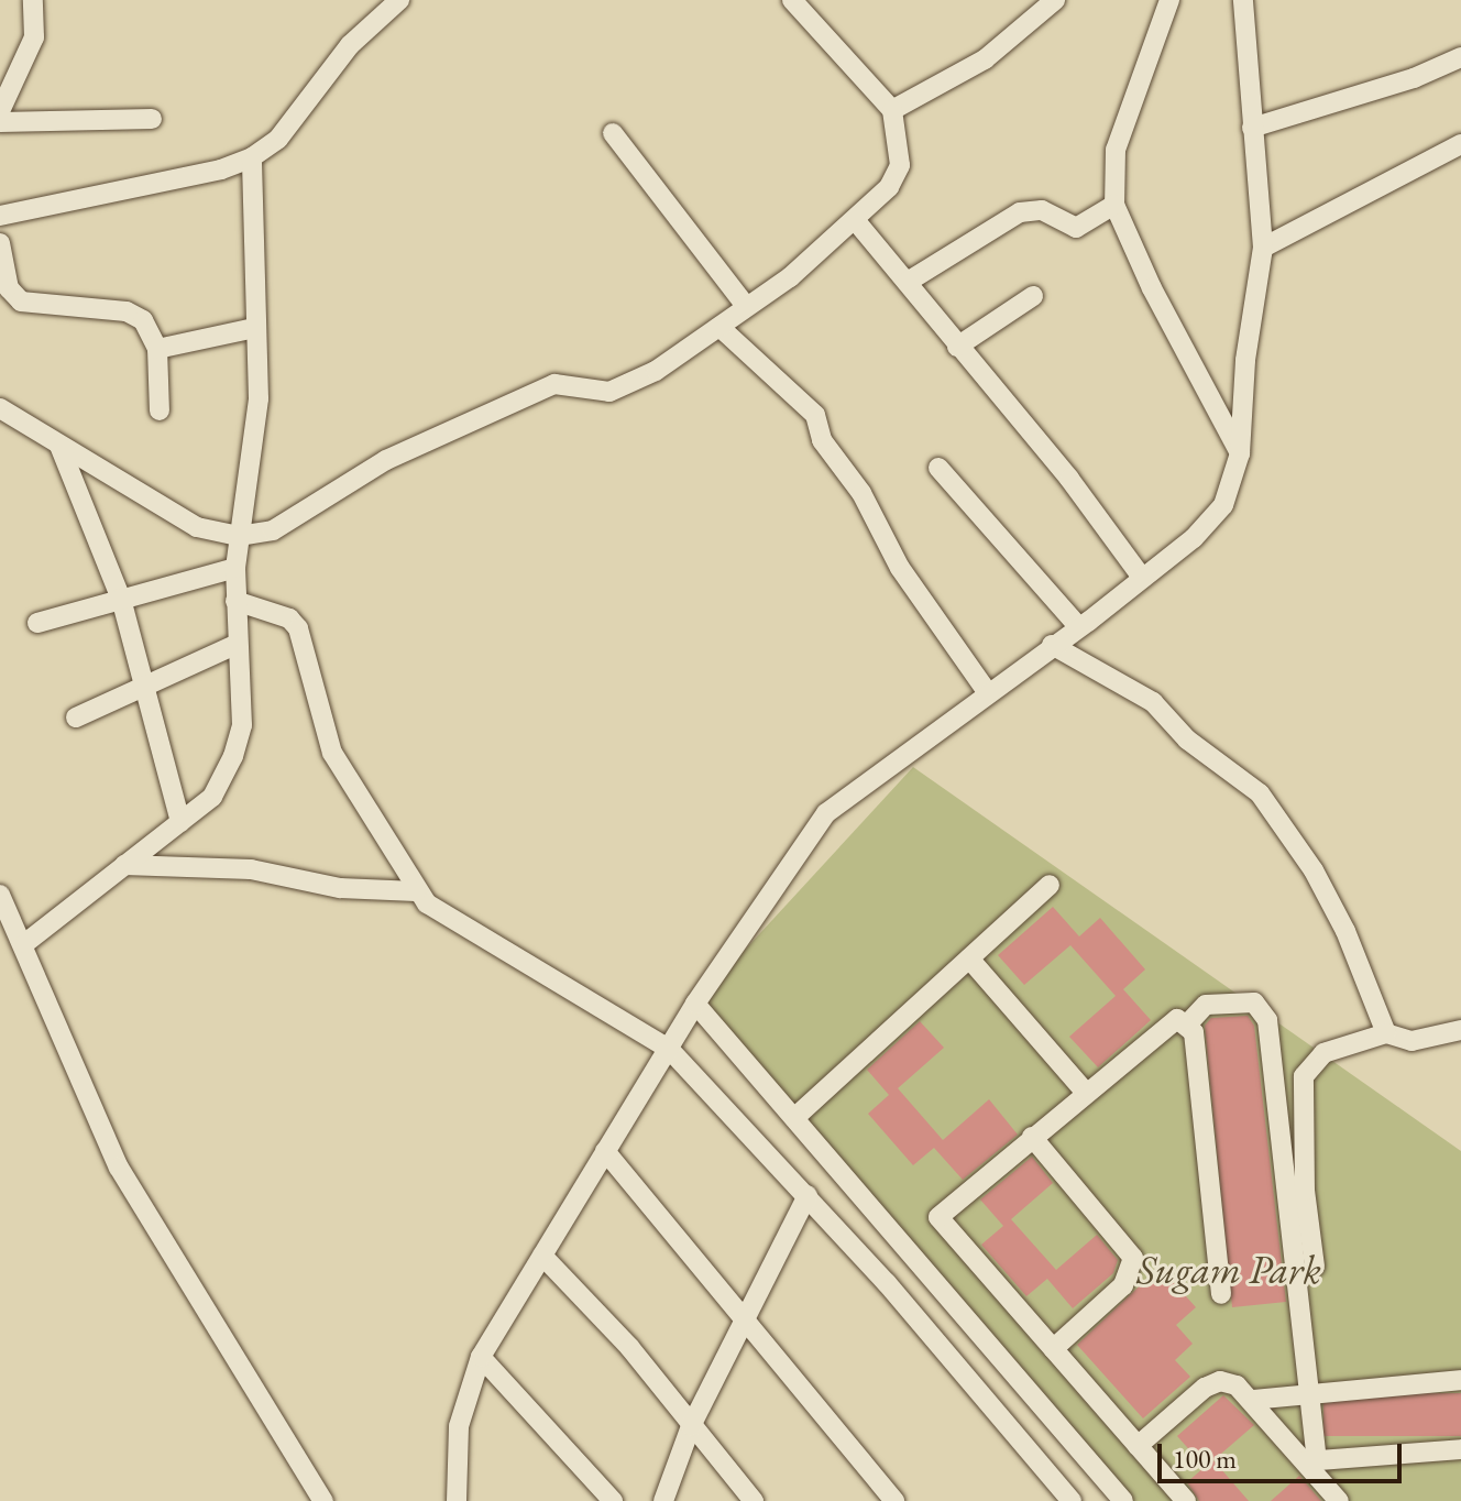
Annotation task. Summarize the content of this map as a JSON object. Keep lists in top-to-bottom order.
{
  "parks": ["Sugam Park"],
  "scale_bar": "100 m"
}
